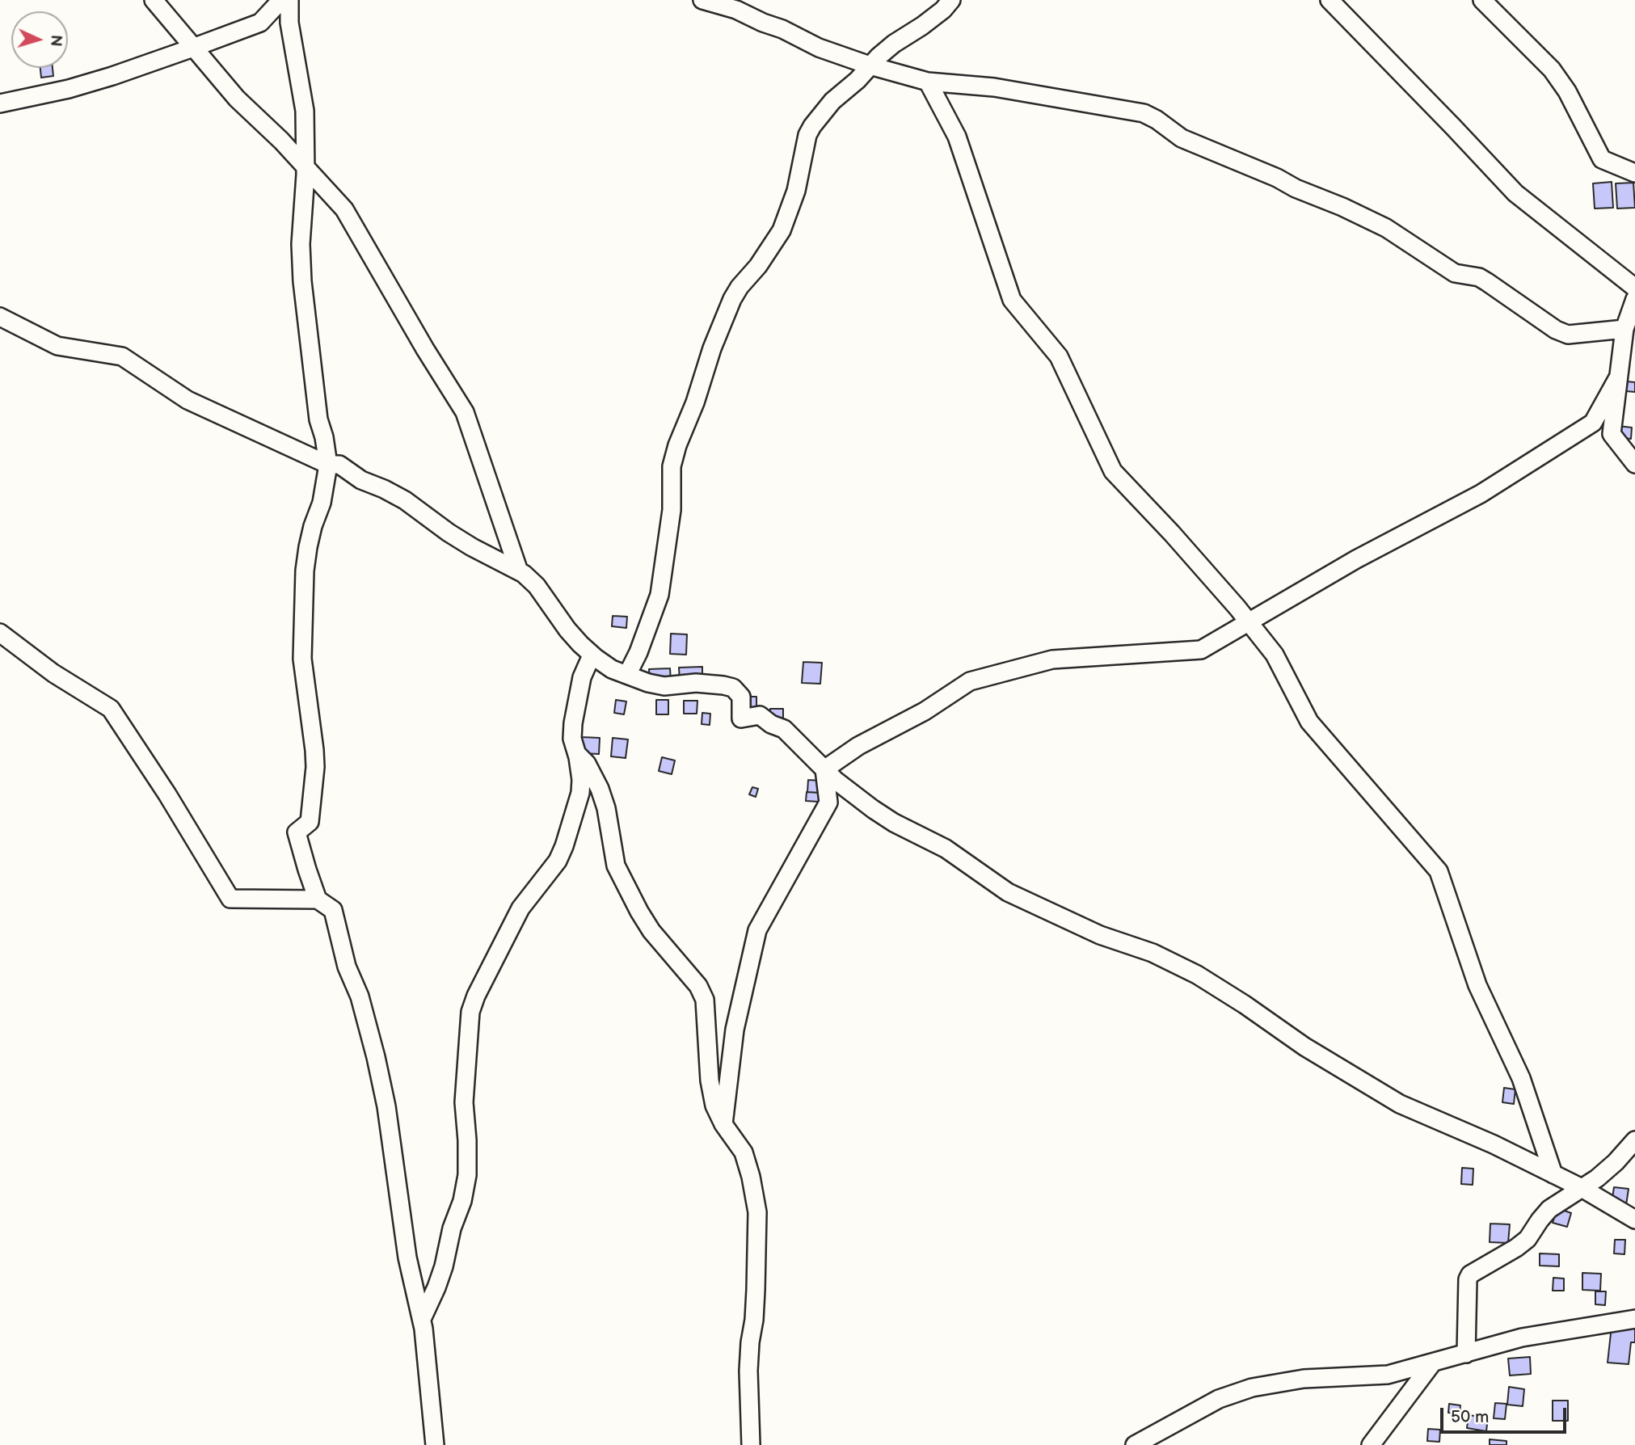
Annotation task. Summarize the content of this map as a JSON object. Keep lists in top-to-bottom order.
{
  "scale_bar": "50 m",
  "north": "right"
}
